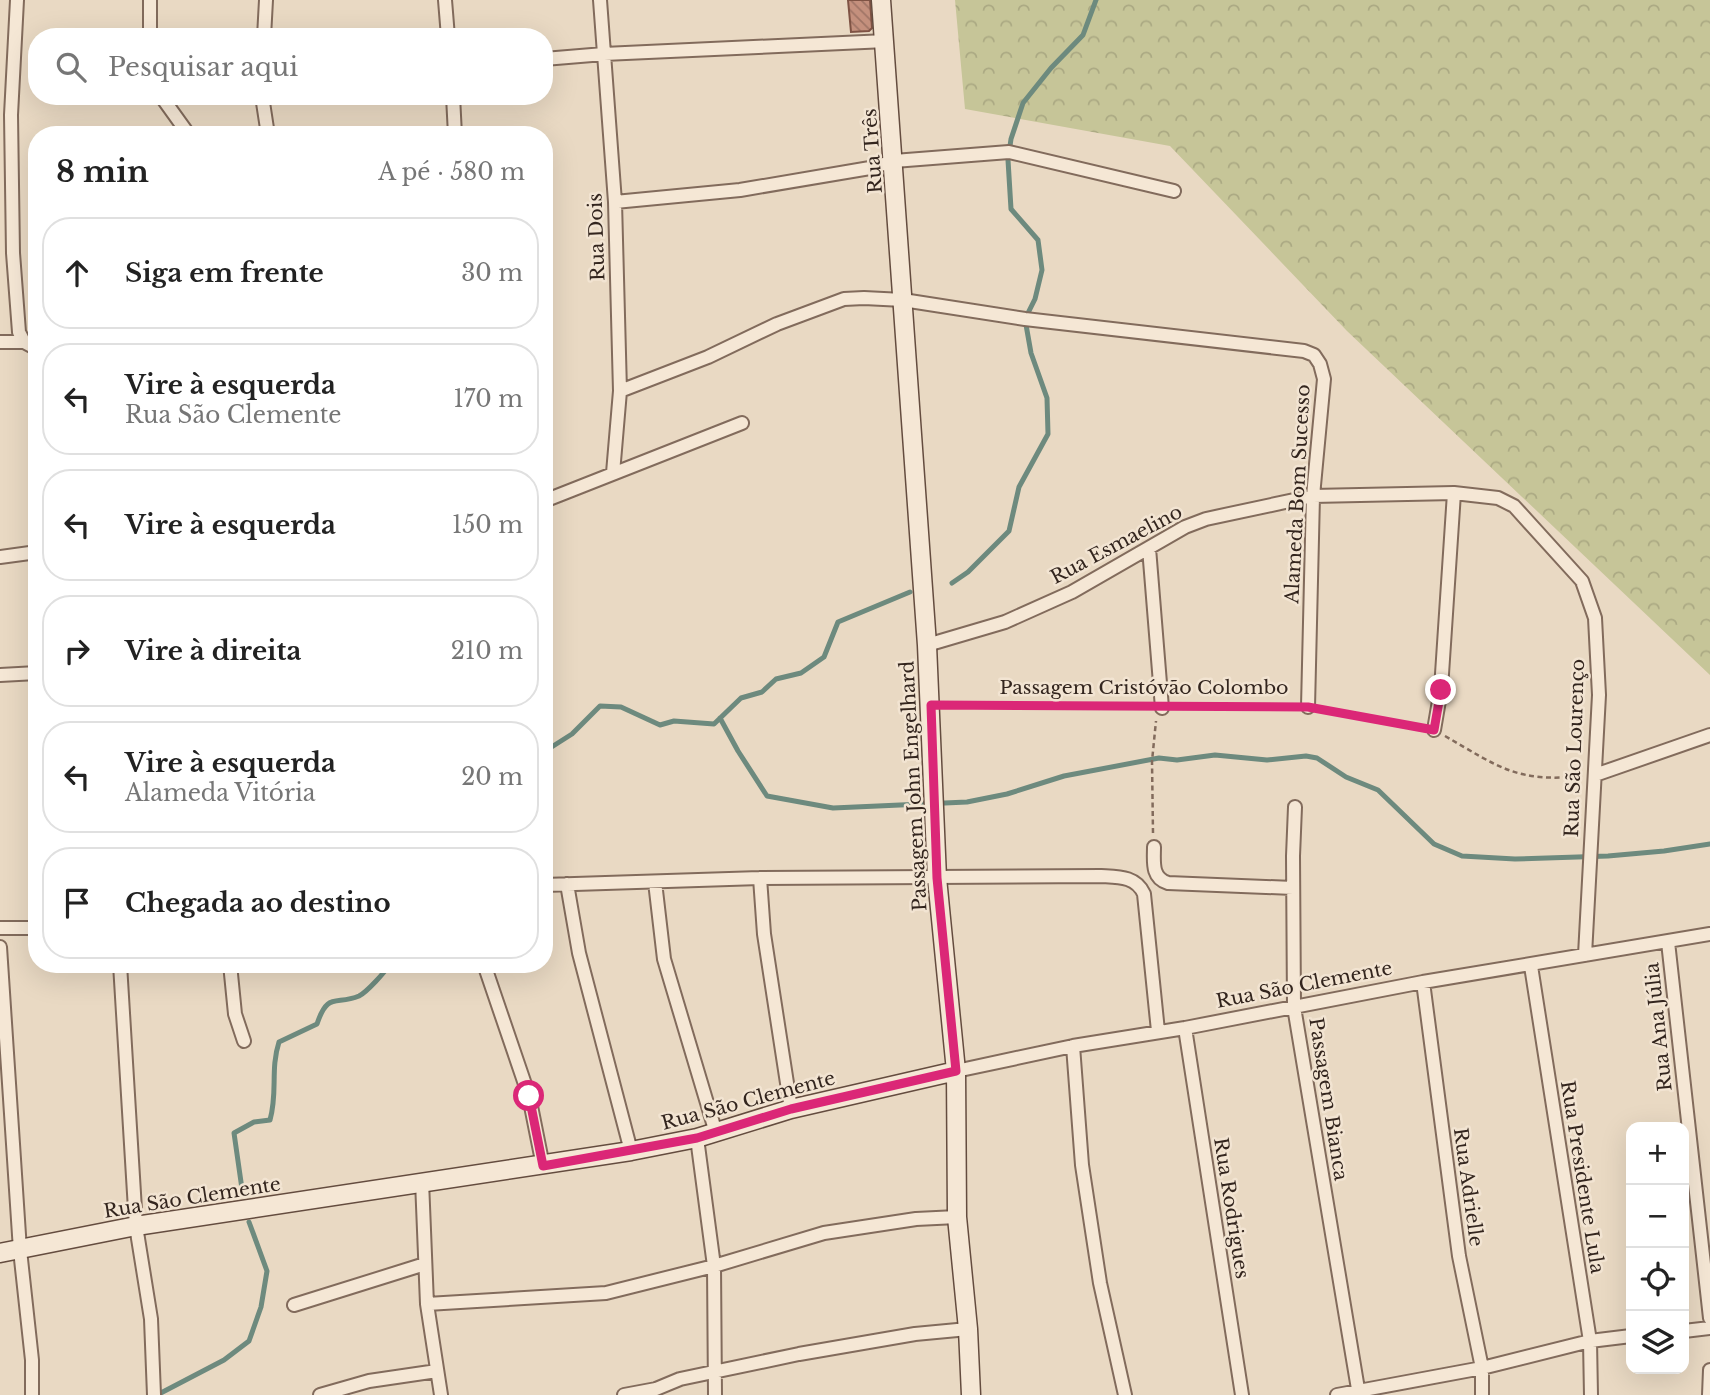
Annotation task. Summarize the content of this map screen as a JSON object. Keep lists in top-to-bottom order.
{
  "streets": {
    "main road": ["Rua Três", "Passagem John Engelhard", "Rua São Clemente"],
    "street": [
      "Rua Dois",
      "Alameda Bom Sucesso",
      "Rua Esmaelino",
      "Rua São Lourenço",
      "Rua Ana Júlia",
      "Passagem Bianca",
      "Rua Presidente Lula",
      "Rua Adrielle",
      "Rua Rodrigues"
    ],
    "path": ["Passagem Cristóvão Colombo"]
  },
  "crossings": [
    ["Rua Três", "Alameda Bom Sucesso"],
    ["Rua Três", "Passagem John Engelhard"],
    ["Alameda Bom Sucesso", "Rua Esmaelino"],
    ["Alameda Bom Sucesso", "Passagem Cristóvão Colombo"],
    ["Alameda Bom Sucesso", "Passagem John Engelhard"],
    ["Rua Esmaelino", "Rua São Lourenço"],
    ["Rua Esmaelino", "Passagem John Engelhard"],
    ["Passagem Cristóvão Colombo", "Rua São Lourenço"],
    ["Passagem Cristóvão Colombo", "Passagem John Engelhard"],
    ["Rua São Lourenço", "Rua São Clemente"],
    ["Passagem John Engelhard", "Rua São Clemente"],
    ["Rua São Clemente", "Rua Ana Júlia"],
    ["Rua São Clemente", "Passagem Bianca"],
    ["Rua São Clemente", "Rua Presidente Lula"],
    ["Rua São Clemente", "Rua Adrielle"],
    ["Rua São Clemente", "Rua Rodrigues"]
  ],
  "page": {
    "search": "Pesquisar aqui",
    "heading": ["8 min", "A pé · 580 m"],
    "list": [
      ["Siga em frente", "30 m"],
      ["Vire à esquerda", "Rua São Clemente", "170 m"],
      ["Vire à esquerda", "150 m"],
      ["Vire à direita", "210 m"],
      ["Vire à esquerda", "Alameda Vitória", "20 m"],
      "Chegada ao destino"
    ],
    "map_buttons": ["+", "−"]
  }
}
